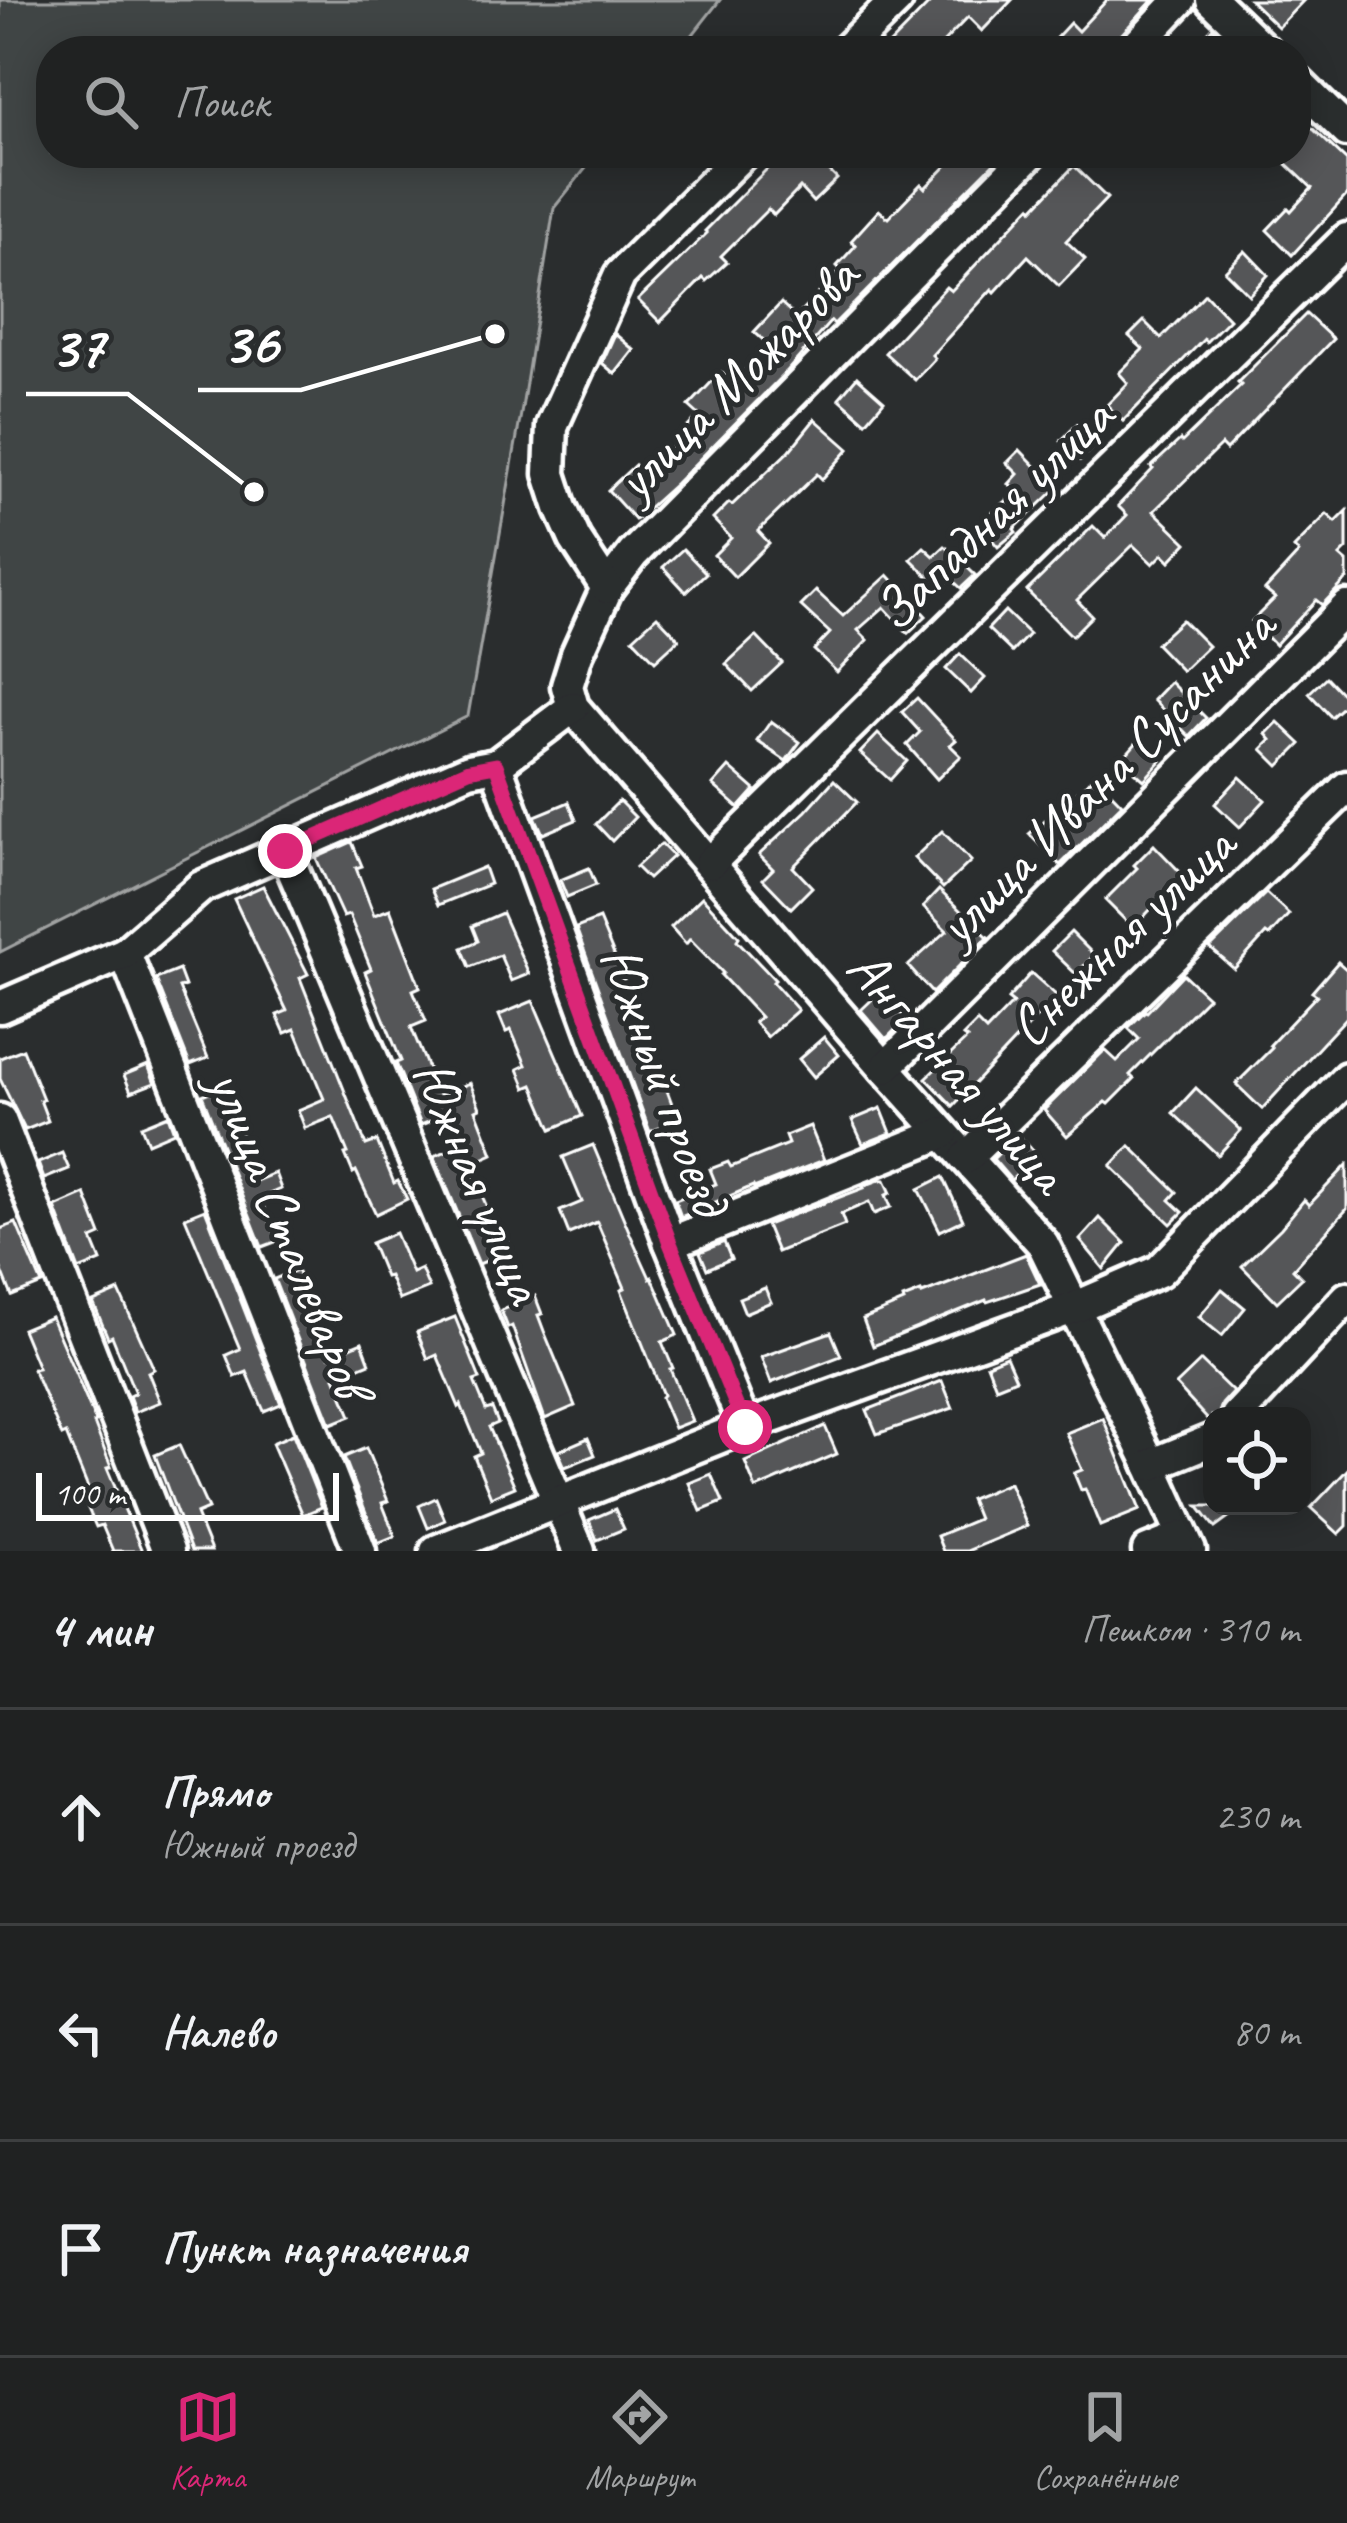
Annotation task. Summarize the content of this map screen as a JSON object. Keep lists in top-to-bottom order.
{
  "streets": {
    "street": [
      "улица Можарова",
      "Западная улица",
      "улица Ивана Сусанина",
      "Снежная улица",
      "Ангарная улица",
      "Южный проезд",
      "Южная улица",
      "улица Сталеваров"
    ]
  },
  "crossings": [
    ["улица Можарова", "Ангарная улица"],
    ["Западная улица", "Ангарная улица"],
    ["улица Ивана Сусанина", "Ангарная улица"],
    ["Снежная улица", "Ангарная улица"]
  ],
  "places": ["36", "37"],
  "scale_bar": "100 m",
  "page": {
    "search": "Поиск",
    "scale": "100 m",
    "heading": ["4 мин", "Пешком · 310 m"],
    "list": [
      ["Прямо", "Южный проезд", "230 m"],
      ["Налево", "80 m"],
      "Пункт назначения"
    ],
    "nav": ["Карта", "Маршрут", "Сохранённые"]
  }
}
